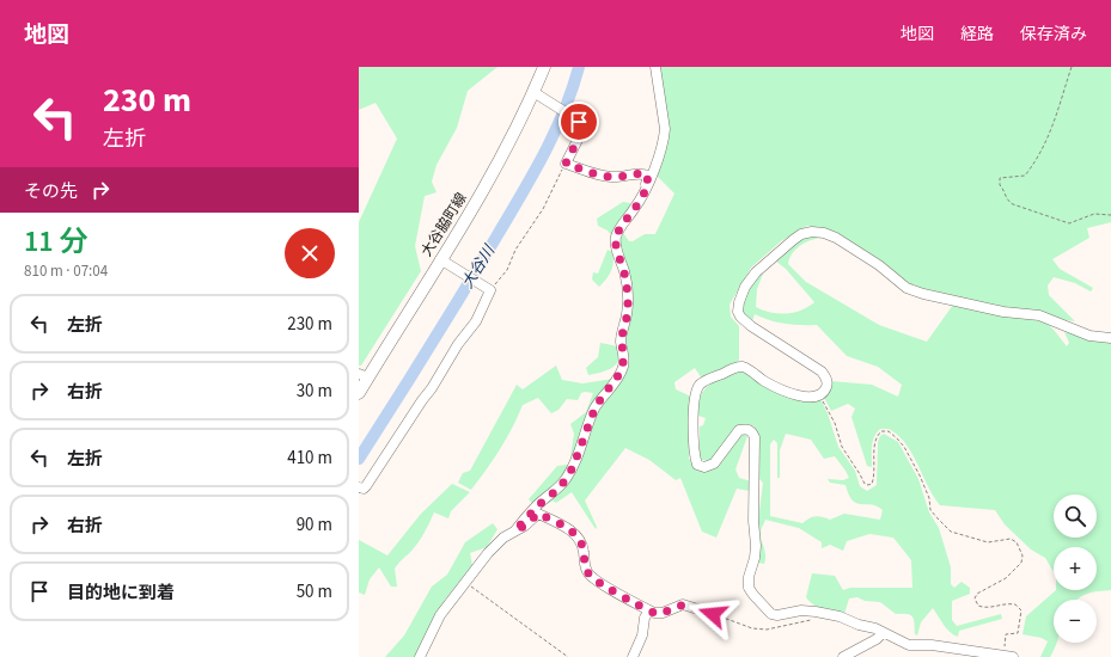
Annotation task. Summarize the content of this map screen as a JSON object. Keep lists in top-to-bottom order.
{
  "streets": {
    "main road": ["大谷脇町線"]
  },
  "water": ["大谷川"],
  "page": {
    "header": "地図",
    "nav": ["地図", "経路", "保存済み"],
    "turn": ["230 m", "左折"],
    "then": "その先",
    "heading": ["11 分", "810 m · 07:04"],
    "list": [
      {
        "name": "左折",
        "value": "230 m"
      },
      {
        "name": "右折",
        "value": "30 m"
      },
      {
        "name": "左折",
        "value": "410 m"
      },
      {
        "name": "右折",
        "value": "90 m"
      },
      {
        "name": "目的地に到着",
        "value": "50 m"
      }
    ],
    "map_buttons": ["+", "−"]
  }
}
